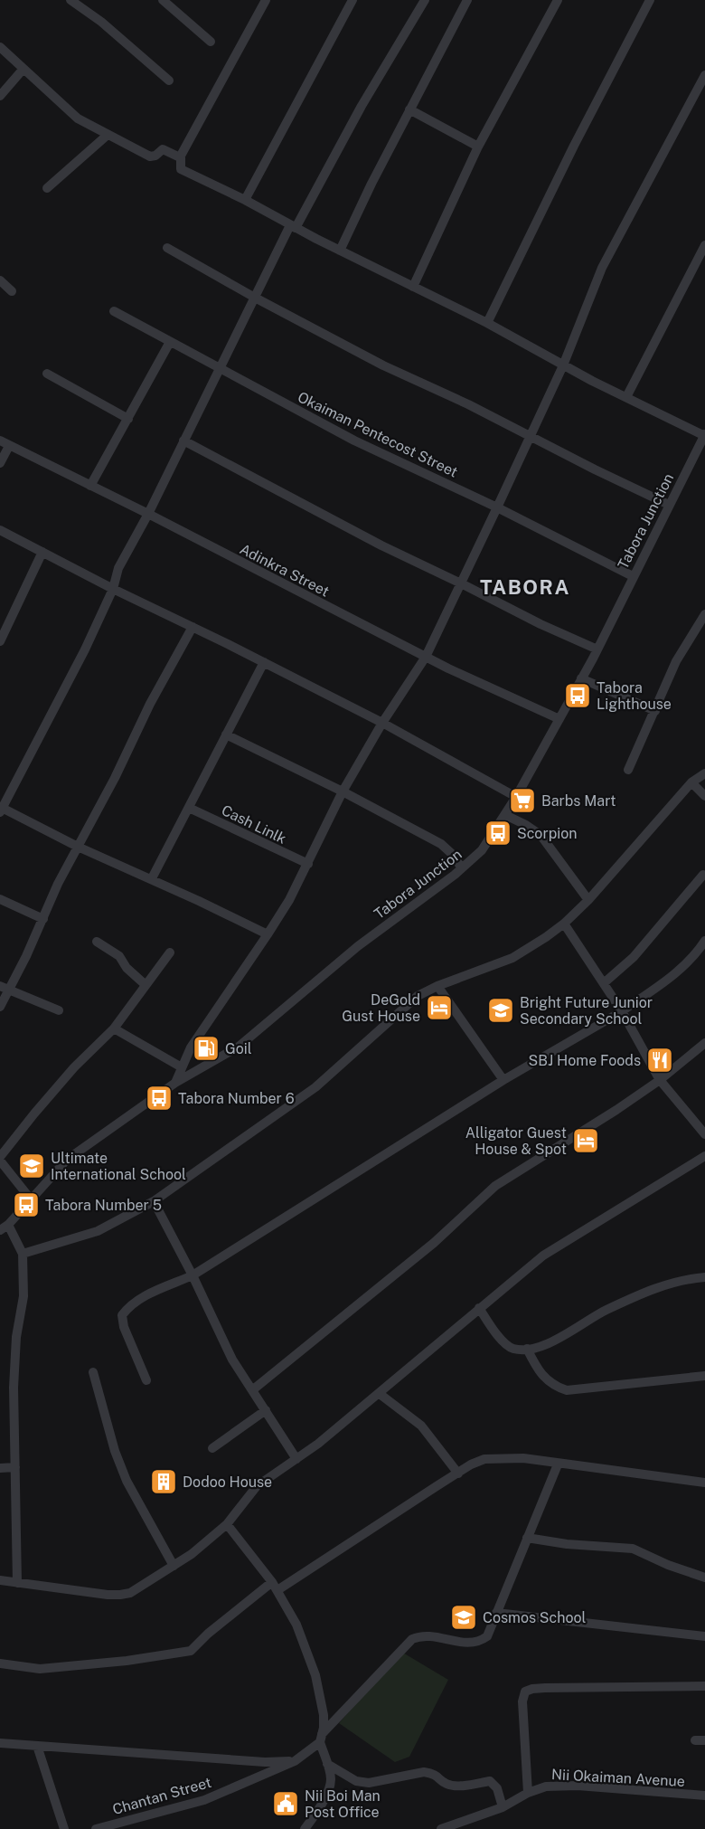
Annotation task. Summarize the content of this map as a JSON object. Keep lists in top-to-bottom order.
{
  "streets": {
    "street": [
      "Okaiman Pentecost Street",
      "Tabora Junction",
      "Adinkra Street",
      "Cash Linlk",
      "Nii Okaiman Avenue",
      "Chantan Street"
    ]
  },
  "crossings": [
    ["Okaiman Pentecost Street", "Tabora Junction"],
    ["Tabora Junction", "Adinkra Street"]
  ],
  "districts": ["TABORA"],
  "places": {
    "bus stop": [
      "Tabora Lighthouse",
      "Scorpion",
      "Tabora Number 6",
      "Tabora Number 5"
    ],
    "supermarket": ["Barbs Mart"],
    "hotel": ["DeGold Gust House", "Alligator Guest House & Spot"],
    "school or university": ["Bright Future Junior Secondary School", "Ultimate International School", "Cosmos School"],
    "fuel station": ["Goil"],
    "restaurant": ["SBJ Home Foods"],
    "building": ["Dodoo House"],
    "public building": ["Nii Boi Man Post Office"]
  }
}
